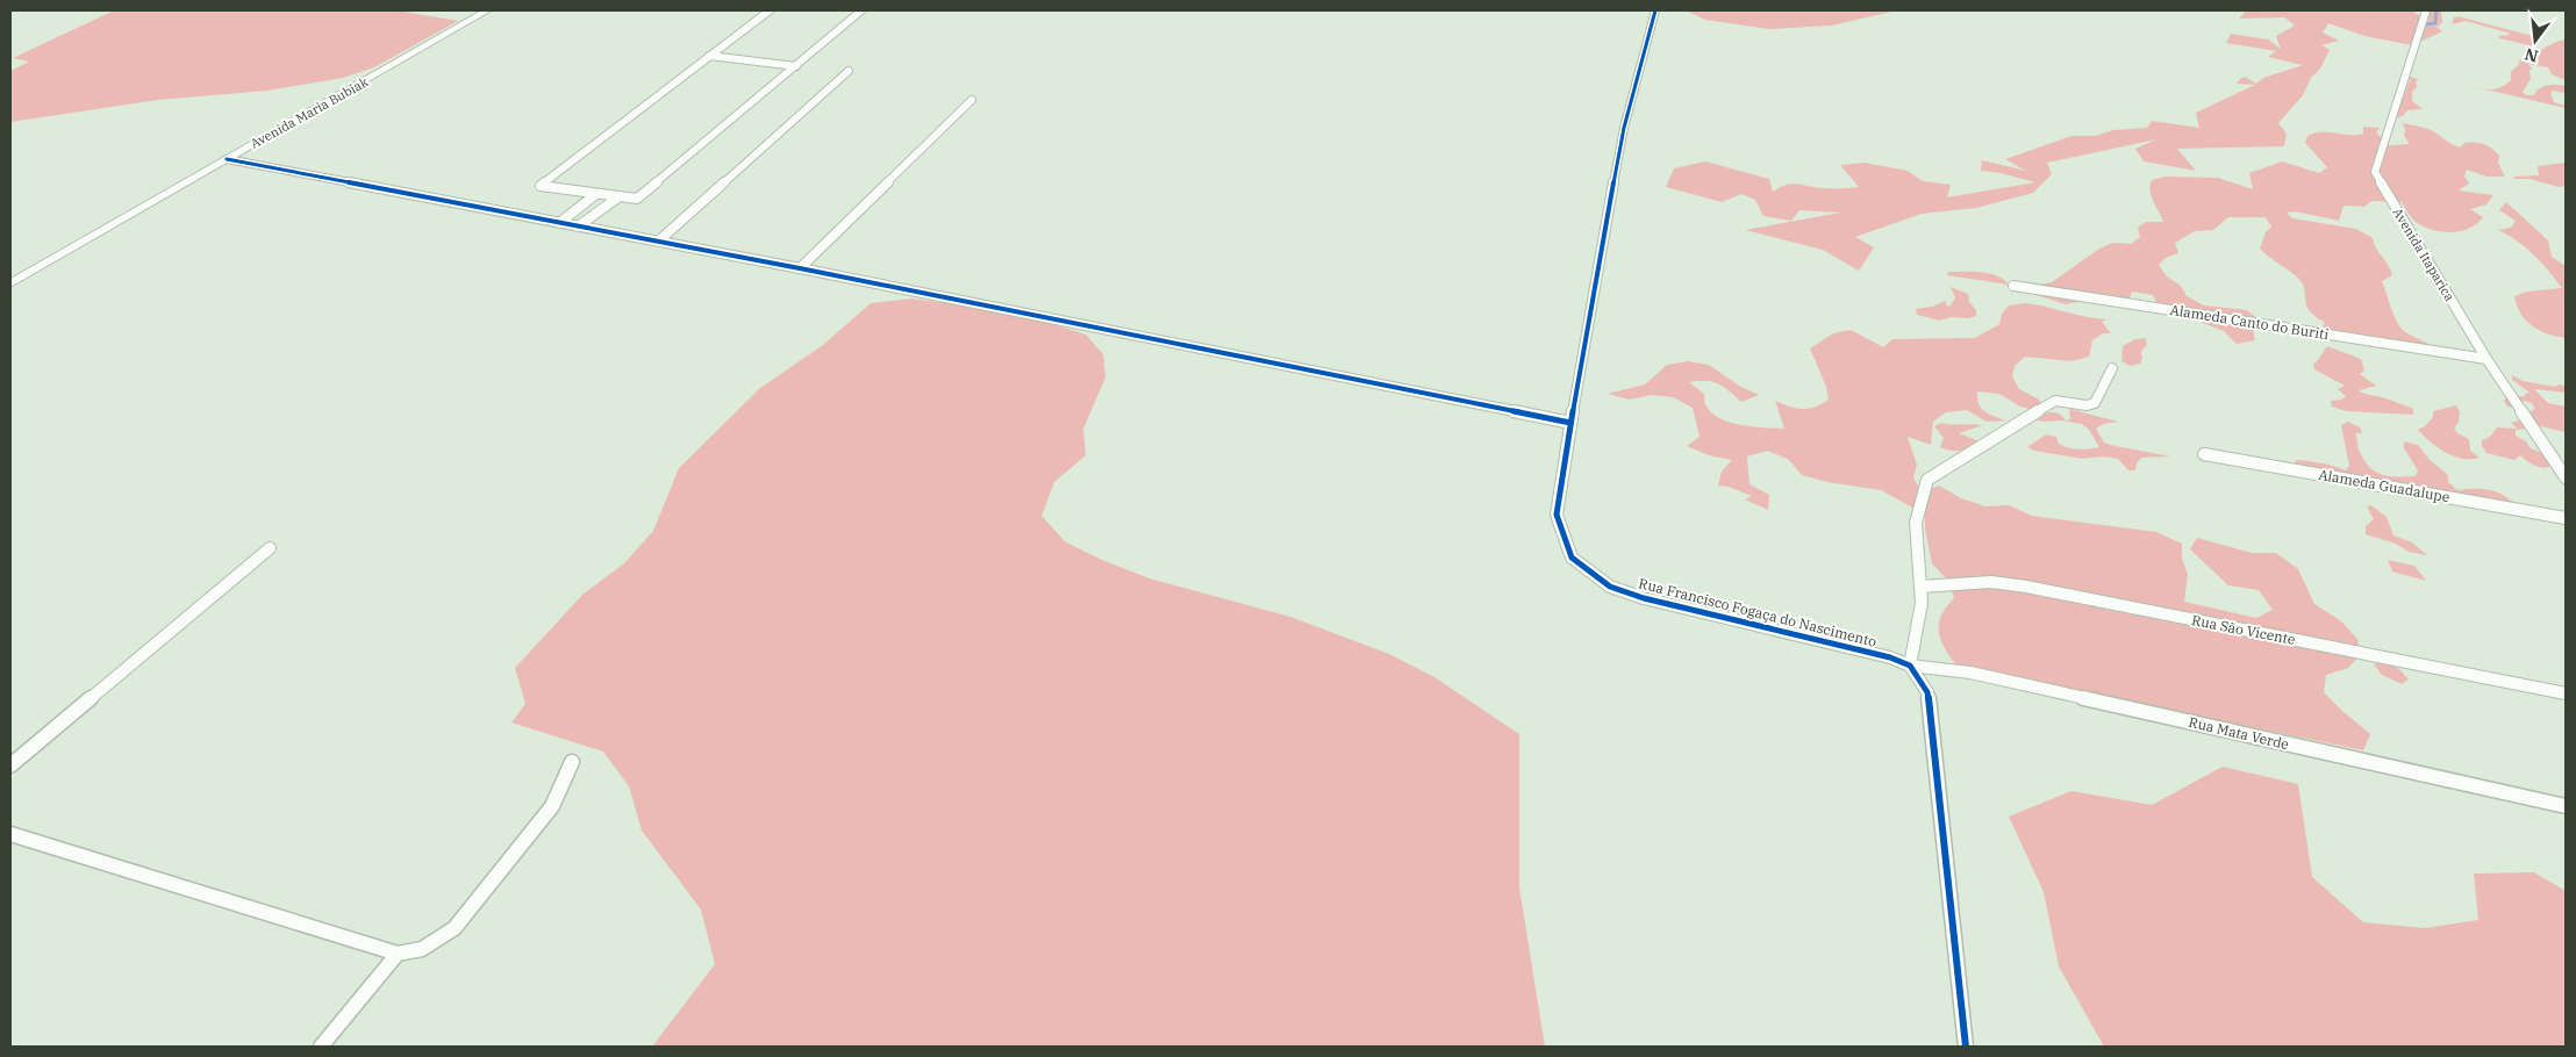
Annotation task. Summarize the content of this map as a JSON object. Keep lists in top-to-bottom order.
{
  "streets": {
    "street": [
      "Avenida Maria Bubiak",
      "Avenida Itaparica",
      "Alameda Canto do Buriti",
      "Alameda Guadalupe",
      "Rua Francisco Fogaça do Nascimento",
      "Rua São Vicente",
      "Rua Mata Verde"
    ]
  },
  "crossings": [
    ["Avenida Itaparica", "Alameda Canto do Buriti"],
    ["Rua Francisco Fogaça do Nascimento", "Rua Mata Verde"]
  ],
  "north": "bottom"
}
